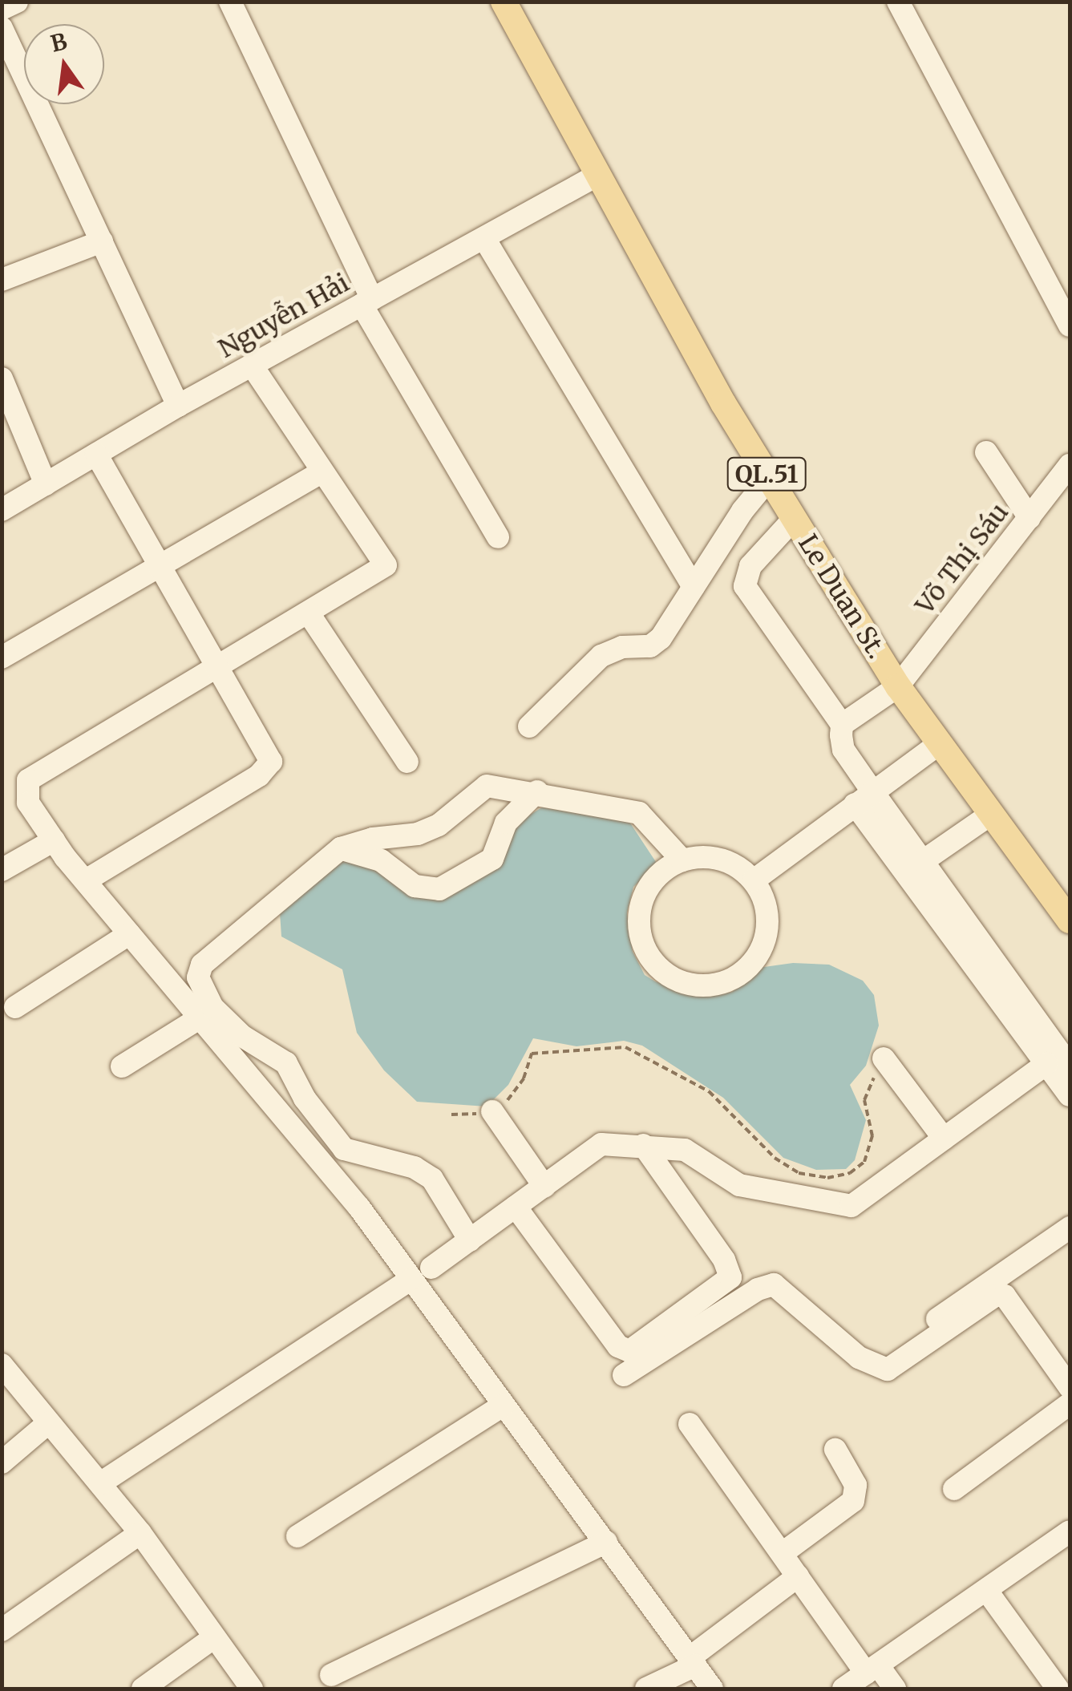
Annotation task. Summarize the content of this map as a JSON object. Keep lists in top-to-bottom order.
{
  "streets": {
    "main road": ["QL.51", "Le Duan St."],
    "street": ["Nguyễn Hải", "Võ Thị Sáu"]
  },
  "crossings": [
    ["Nguyễn Hải", "Le Duan St."],
    ["Võ Thị Sáu", "Le Duan St."]
  ],
  "north": "top"
}
